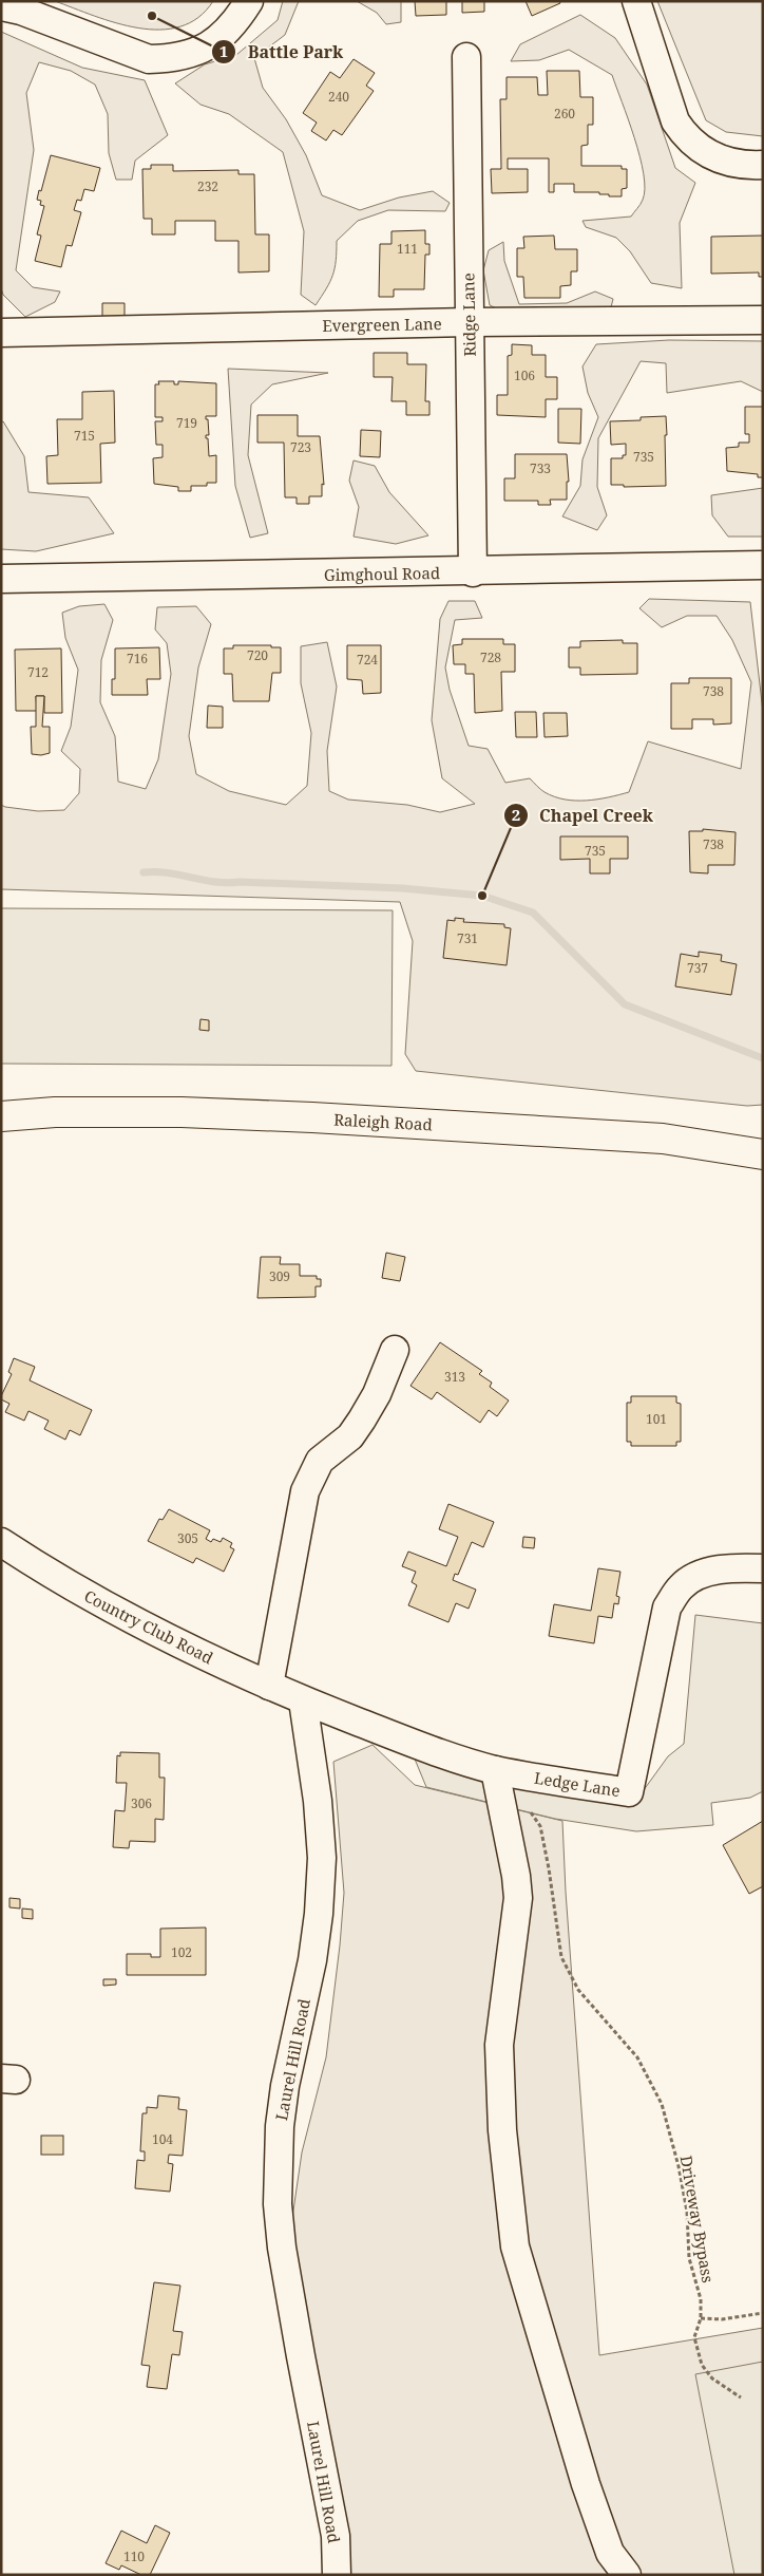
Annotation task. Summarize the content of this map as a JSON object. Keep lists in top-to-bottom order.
{
  "streets": {
    "main road": ["Raleigh Road"],
    "street": [
      "Ridge Lane",
      "Evergreen Lane",
      "Gimghoul Road",
      "Country Club Road",
      "Ledge Lane",
      "Laurel Hill Road"
    ],
    "path": ["Driveway Bypass"]
  },
  "crossings": [
    ["Ridge Lane", "Evergreen Lane"],
    ["Ridge Lane", "Gimghoul Road"],
    ["Country Club Road", "Ledge Lane"],
    ["Country Club Road", "Laurel Hill Road"],
    ["Ledge Lane", "Laurel Hill Road"]
  ],
  "places": ["Battle Park", "Chapel Creek"],
  "house_numbers": [
    "240",
    "260",
    "232",
    "111",
    "106",
    "719",
    "715",
    "723",
    "735",
    "733",
    "720",
    "728",
    "716",
    "724",
    "712",
    "738",
    "738",
    "735",
    "731",
    "737",
    "309",
    "313",
    "101",
    "305",
    "306",
    "102",
    "104",
    "110"
  ]
}
